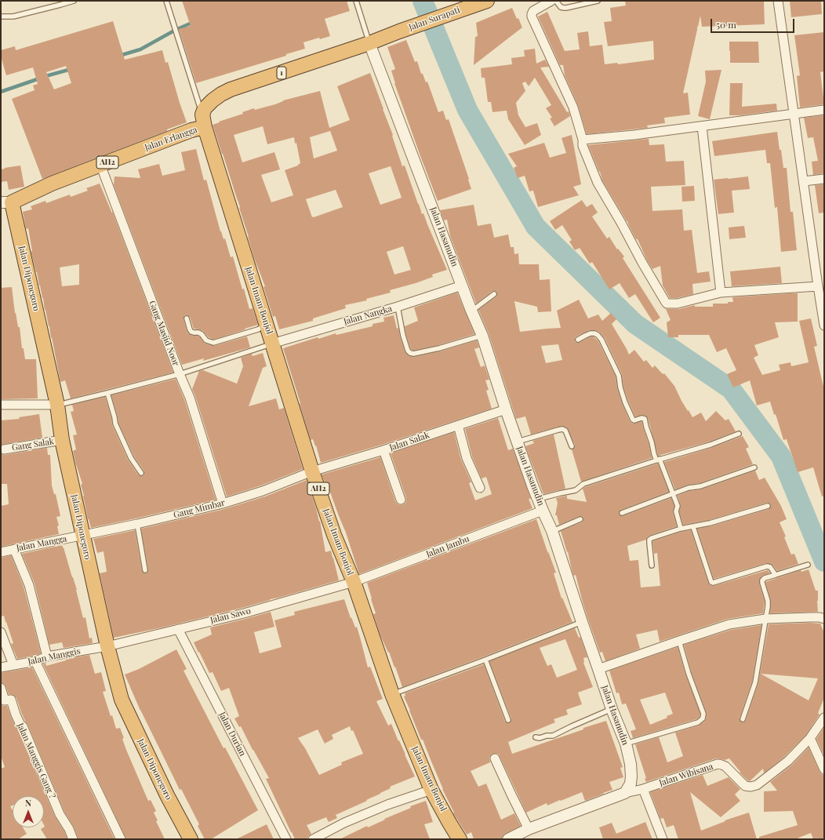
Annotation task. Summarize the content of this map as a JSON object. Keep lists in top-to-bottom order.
{
  "streets": {
    "highway": [
      "Jalan Surapati",
      "1",
      "Jalan Erlangga",
      "AH2",
      "Jalan Diponegoro",
      "Jalan Imam Bonjol"
    ],
    "street": [
      "Jalan Hasanudin",
      "Jalan Nangka",
      "Gang Masjid Noor",
      "Jalan Salak",
      "Gang Salak",
      "Gang Mimbar",
      "Jalan Mangga",
      "Jalan Jambu",
      "Jalan Sawo",
      "Jalan Manggis",
      "Jalan Durian",
      "Jalan Manggis Gang ?",
      "Jalan Wibisana"
    ]
  },
  "crossings": [
    ["Jalan Surapati", "Jalan Erlangga"],
    ["Jalan Erlangga", "Jalan Hasanudin"],
    ["Jalan Erlangga", "Jalan Diponegoro"],
    ["Jalan Erlangga", "Jalan Imam Bonjol"],
    ["Jalan Erlangga", "Gang Masjid Noor"],
    ["Jalan Hasanudin", "Jalan Nangka"],
    ["Jalan Hasanudin", "Jalan Salak"],
    ["Jalan Hasanudin", "Jalan Jambu"],
    ["Jalan Hasanudin", "Jalan Wibisana"],
    ["Jalan Diponegoro", "Gang Salak"],
    ["Jalan Diponegoro", "Gang Mimbar"],
    ["Jalan Diponegoro", "Jalan Mangga"],
    ["Jalan Diponegoro", "Jalan Sawo"],
    ["Jalan Diponegoro", "Jalan Manggis"],
    ["Jalan Imam Bonjol", "Jalan Nangka"],
    ["Jalan Imam Bonjol", "Jalan Salak"],
    ["Jalan Imam Bonjol", "Gang Mimbar"],
    ["Jalan Imam Bonjol", "Jalan Jambu"],
    ["Jalan Imam Bonjol", "Jalan Sawo"],
    ["Gang Masjid Noor", "Gang Mimbar"],
    ["Jalan Salak", "Gang Mimbar"],
    ["Gang Mimbar", "Jalan Mangga"],
    ["Jalan Jambu", "Jalan Sawo"],
    ["Jalan Sawo", "Jalan Manggis"],
    ["Jalan Sawo", "Jalan Durian"]
  ],
  "scale_bar": "50 m",
  "north": "top"
}
